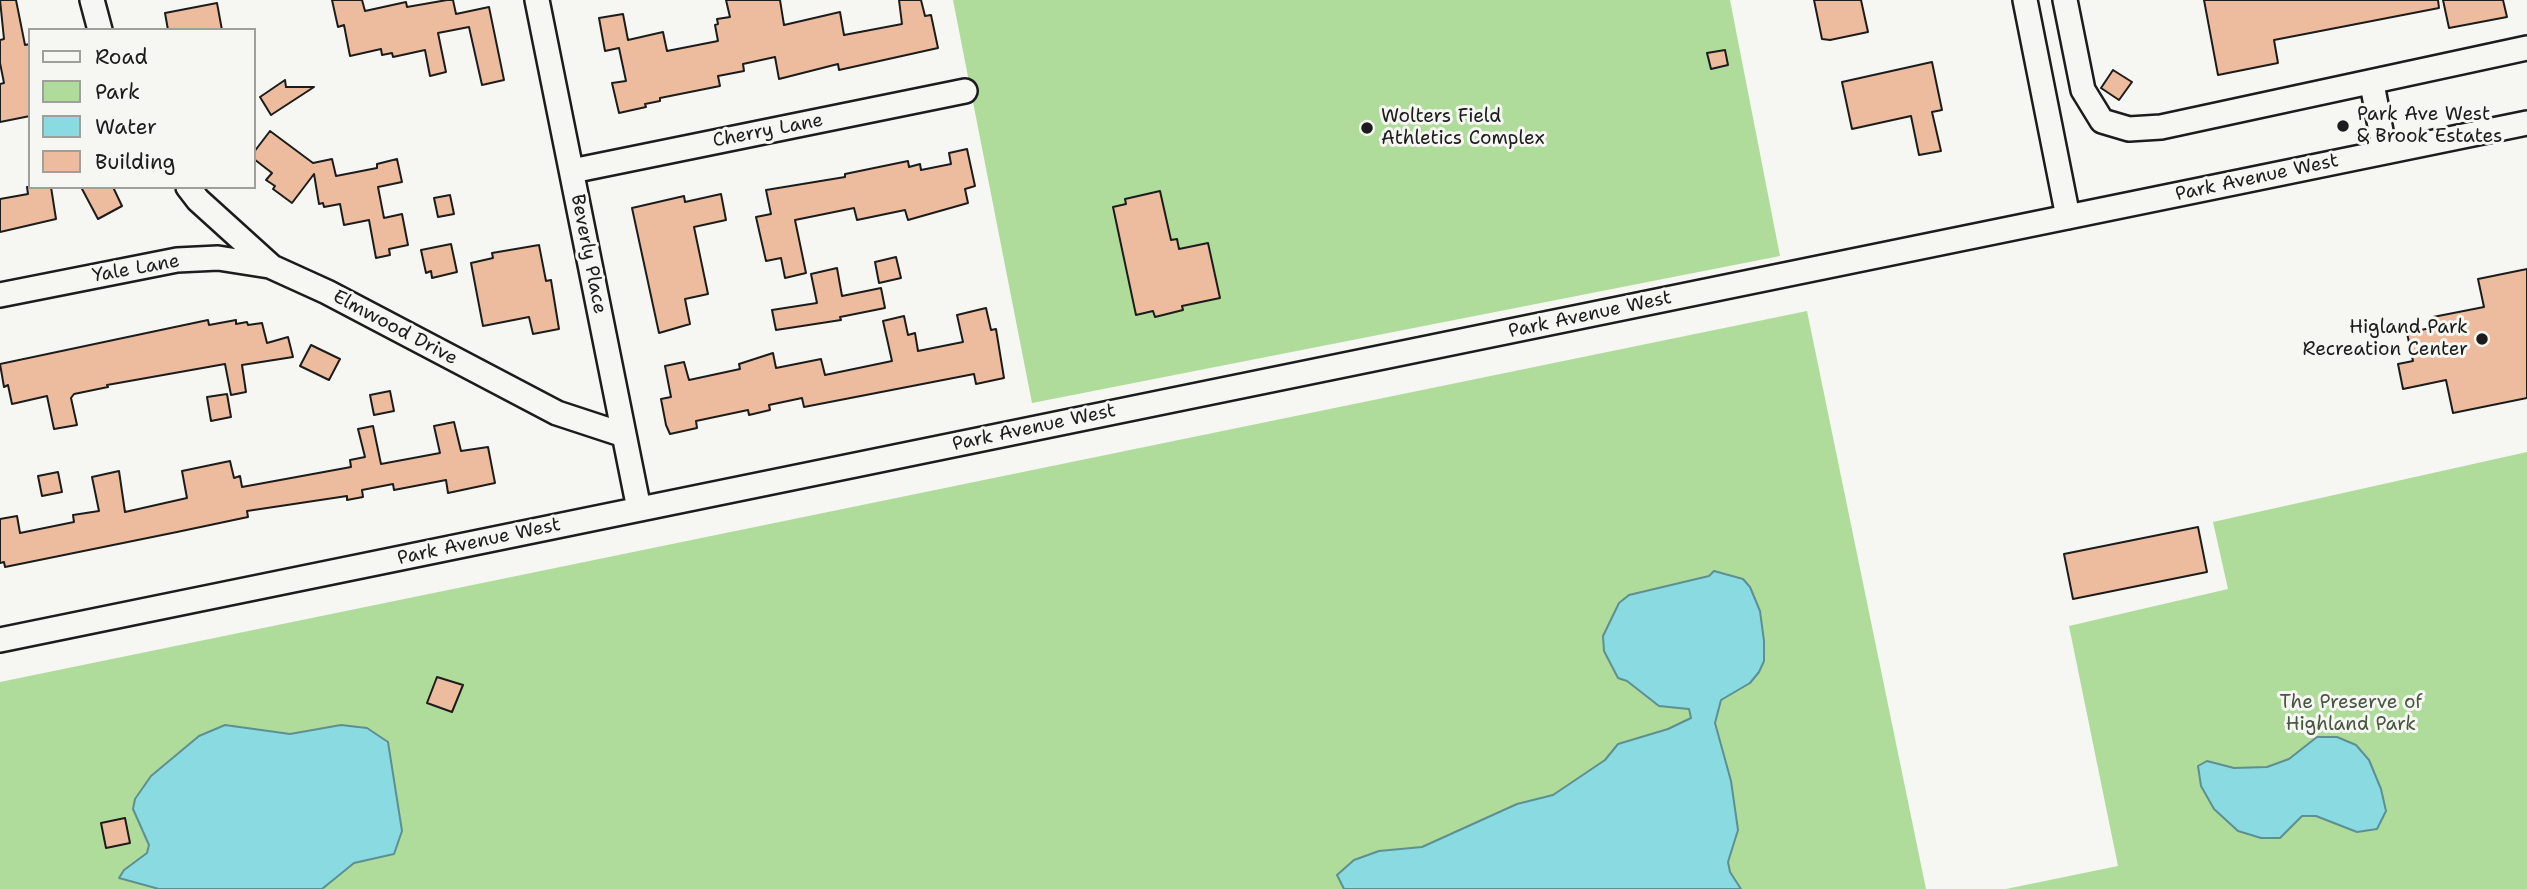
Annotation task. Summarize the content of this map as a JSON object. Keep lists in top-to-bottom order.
{
  "streets": {
    "street": [
      "Cherry Lane",
      "Park Avenue West",
      "Beverly Place",
      "Yale Lane",
      "Elmwood Drive"
    ]
  },
  "crossings": [
    ["Cherry Lane", "Beverly Place"],
    ["Park Avenue West", "Beverly Place"],
    ["Beverly Place", "Elmwood Drive"],
    ["Yale Lane", "Elmwood Drive"]
  ],
  "parks": ["The Preserve of Highland Park"],
  "places": ["Park Ave West & Brook Estates", "Wolters Field Athletics Complex", "Higland Park Recreation Center"],
  "legend": [
    "Road",
    "Park",
    "Water",
    "Building"
  ]
}
